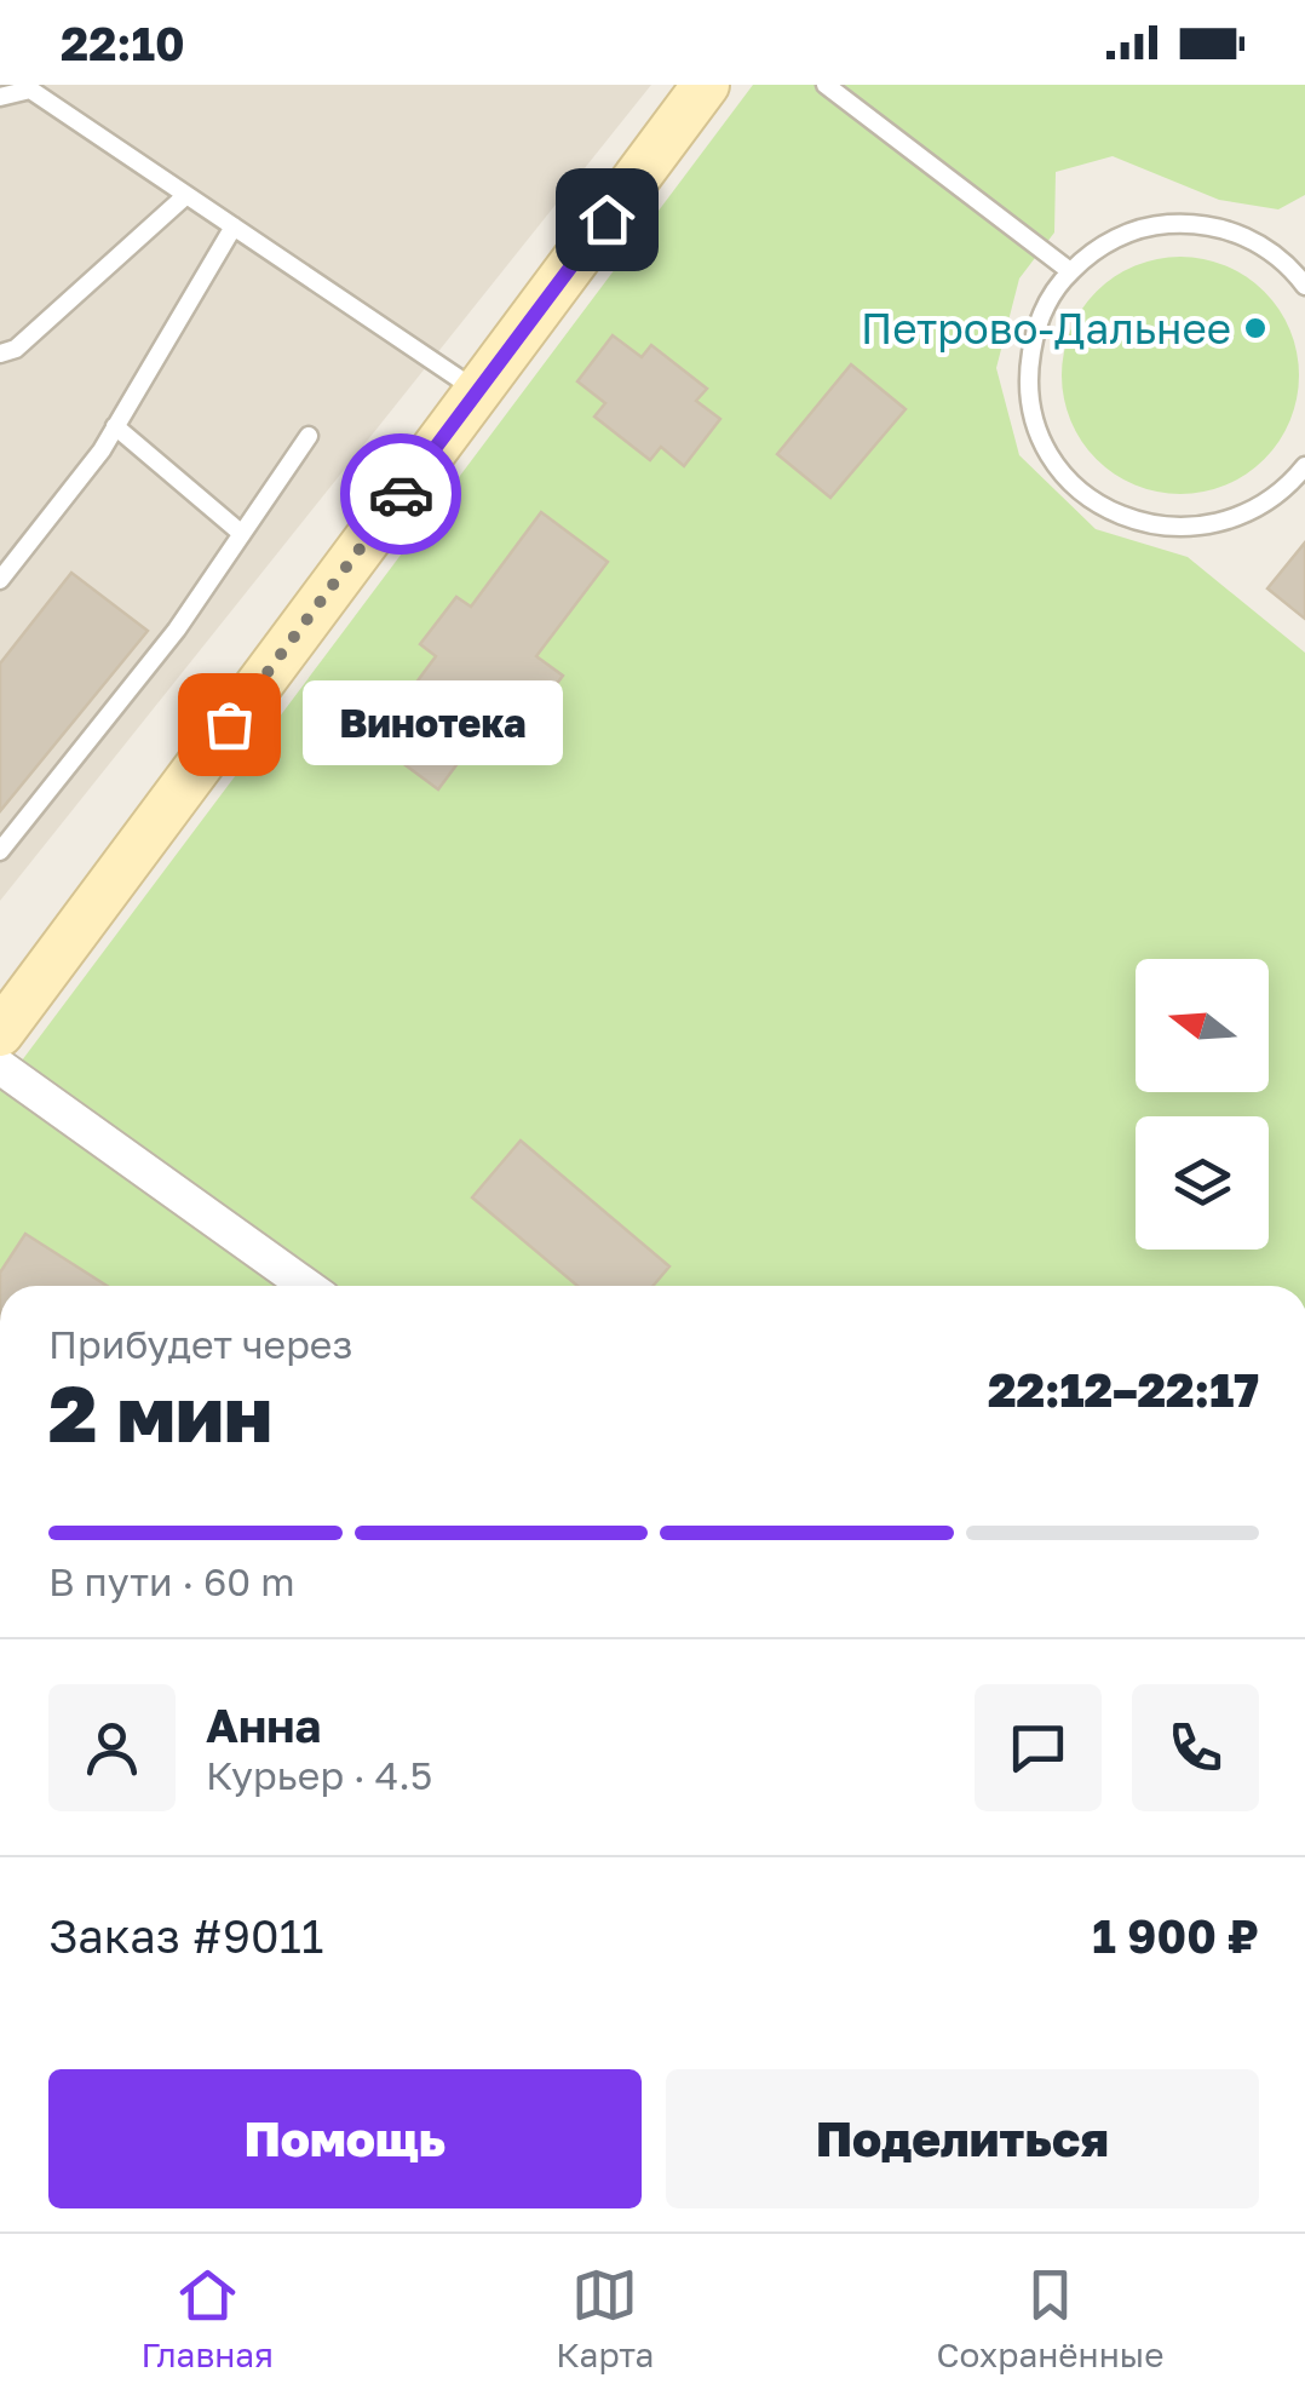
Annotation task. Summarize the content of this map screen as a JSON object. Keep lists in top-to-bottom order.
{
  "places": ["Петрово-Дальнее", "Винотека"],
  "north": "left",
  "page": {
    "status": "22:10",
    "bubble": "Винотека",
    "heading": ["2 мин", "Прибудет через", "22:12–22:17"],
    "panel": [
      "Анна",
      "Курьер · 4.5",
      "Заказ #9011",
      "1 900 ₽"
    ],
    "bar": "В пути · 60 m",
    "buttons": ["Помощь", "Поделиться"],
    "tabs": ["Главная", "Карта", "Сохранённые"]
  }
}
